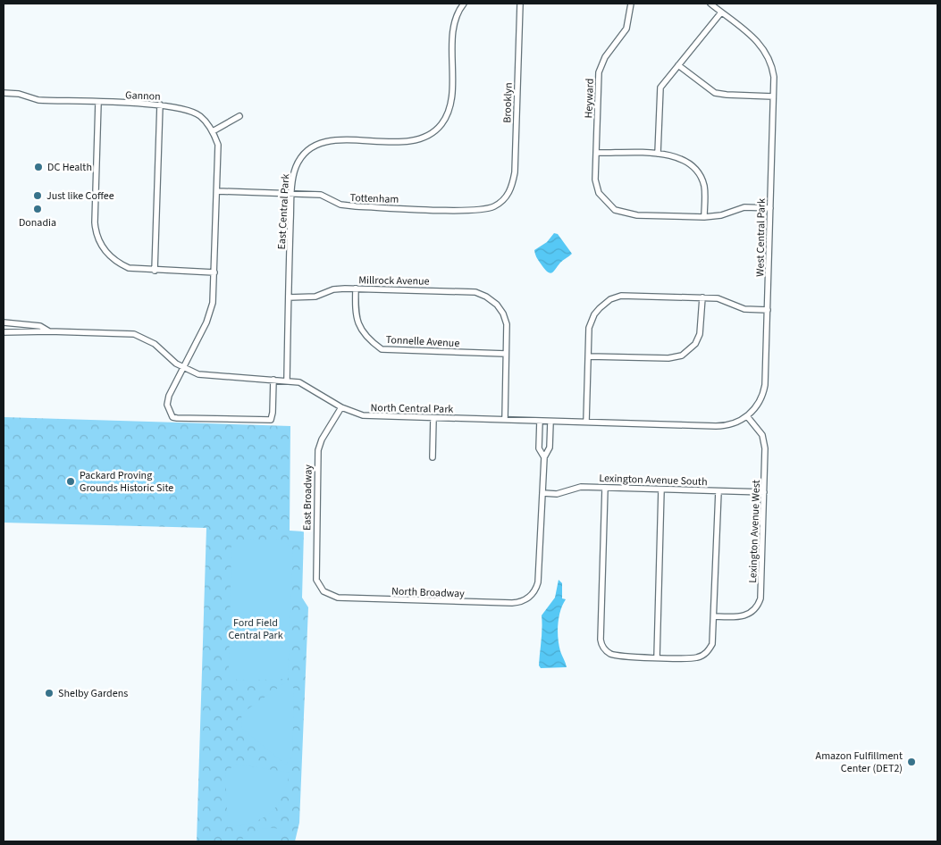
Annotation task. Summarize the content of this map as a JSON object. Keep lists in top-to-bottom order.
{
  "streets": {
    "street": [
      "Gannon",
      "Heyward",
      "Brooklyn",
      "Tottenham",
      "East Central Park",
      "West Central Park",
      "Millrock Avenue",
      "Tonnelle Avenue",
      "North Central Park",
      "Lexington Avenue South",
      "East Broadway",
      "Lexington Avenue West",
      "North Broadway"
    ]
  },
  "crossings": [
    ["Gannon", "Tottenham"],
    ["Gannon", "North Central Park"],
    ["Brooklyn", "Tottenham"],
    ["Tottenham", "East Central Park"],
    ["East Central Park", "Millrock Avenue"],
    ["East Central Park", "North Central Park"],
    ["West Central Park", "North Central Park"],
    ["West Central Park", "Lexington Avenue West"],
    ["Millrock Avenue", "Tonnelle Avenue"],
    ["North Central Park", "East Broadway"],
    ["Lexington Avenue South", "Lexington Avenue West"],
    ["Lexington Avenue South", "North Broadway"],
    ["East Broadway", "North Broadway"]
  ],
  "parks": ["Ford Field Central Park"],
  "places": [
    "DC Health",
    "Just like Coffee",
    "Donadia",
    "Packard Proving Grounds Historic Site",
    "Shelby Gardens",
    "Amazon Fulfillment Center (DET2)"
  ]
}
